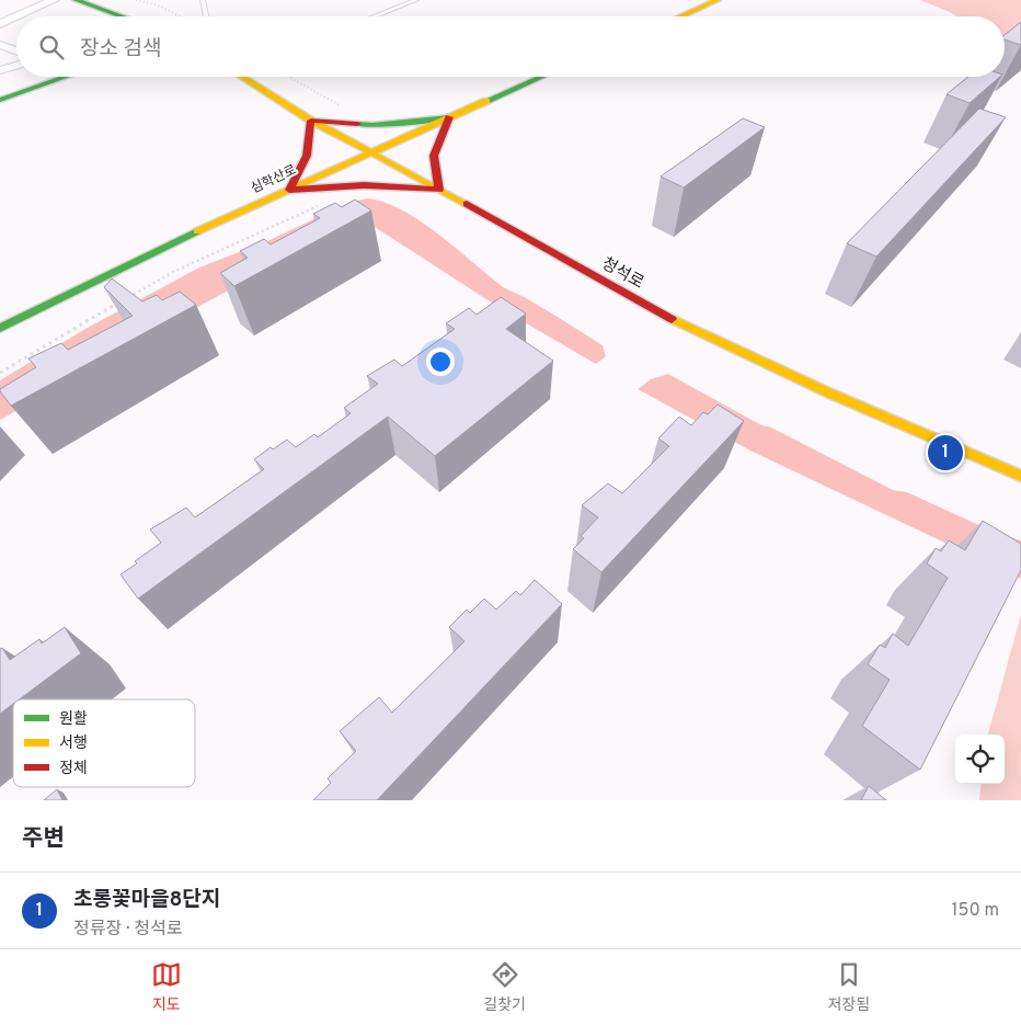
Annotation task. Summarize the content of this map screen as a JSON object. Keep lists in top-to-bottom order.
{
  "streets": {
    "street": ["심학산로", "청석로"]
  },
  "crossings": [
    ["심학산로", "청석로"]
  ],
  "legend": ["원활", "서행", "정체"],
  "page": {
    "search": "장소 검색",
    "pins": "1",
    "heading": "주변",
    "list": [
      {
        "mark": "1",
        "name": "초롱꽃마을8단지",
        "note": "정류장 · 청석로",
        "value": "150 m"
      }
    ],
    "nav": ["지도", "길찾기", "저장됨"]
  }
}
